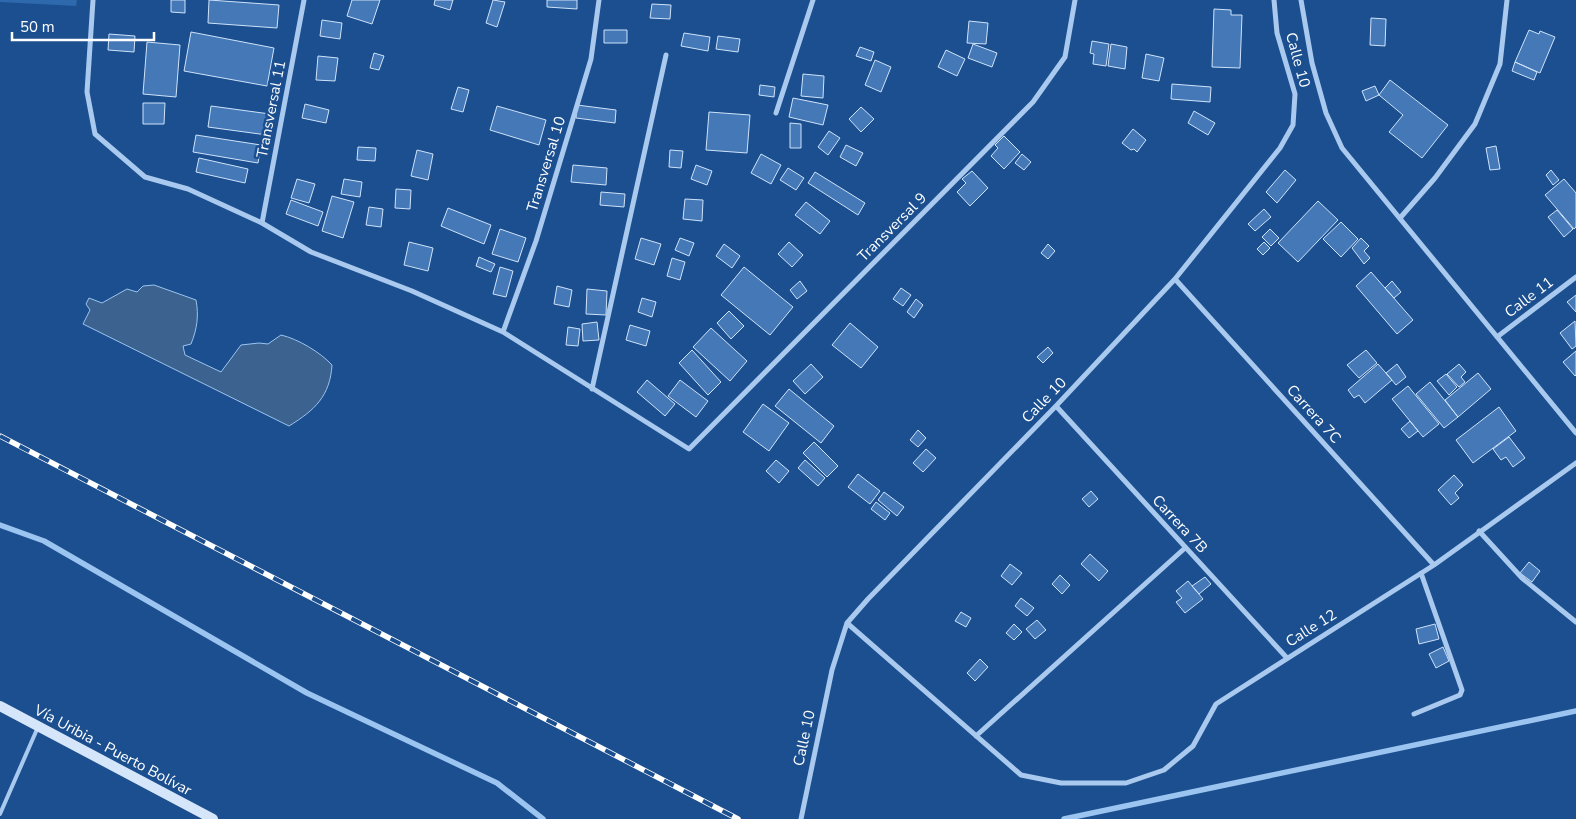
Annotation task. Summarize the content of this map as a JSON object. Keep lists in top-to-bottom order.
{
  "streets": {
    "street": [
      "Calle 10",
      "Transversal 11",
      "Transversal 10",
      "Transversal 9",
      "Calle 11",
      "Carrera 7C",
      "Carrera 7B",
      "Calle 12",
      "Vía Uribia - Puerto Bolívar"
    ]
  },
  "crossings": [
    ["Calle 10", "Carrera 7C"],
    ["Calle 10", "Carrera 7B"],
    ["Calle 10", "Calle 12"],
    ["Carrera 7C", "Calle 12"],
    ["Carrera 7B", "Calle 12"]
  ],
  "scale_bar": "50 m"
}
